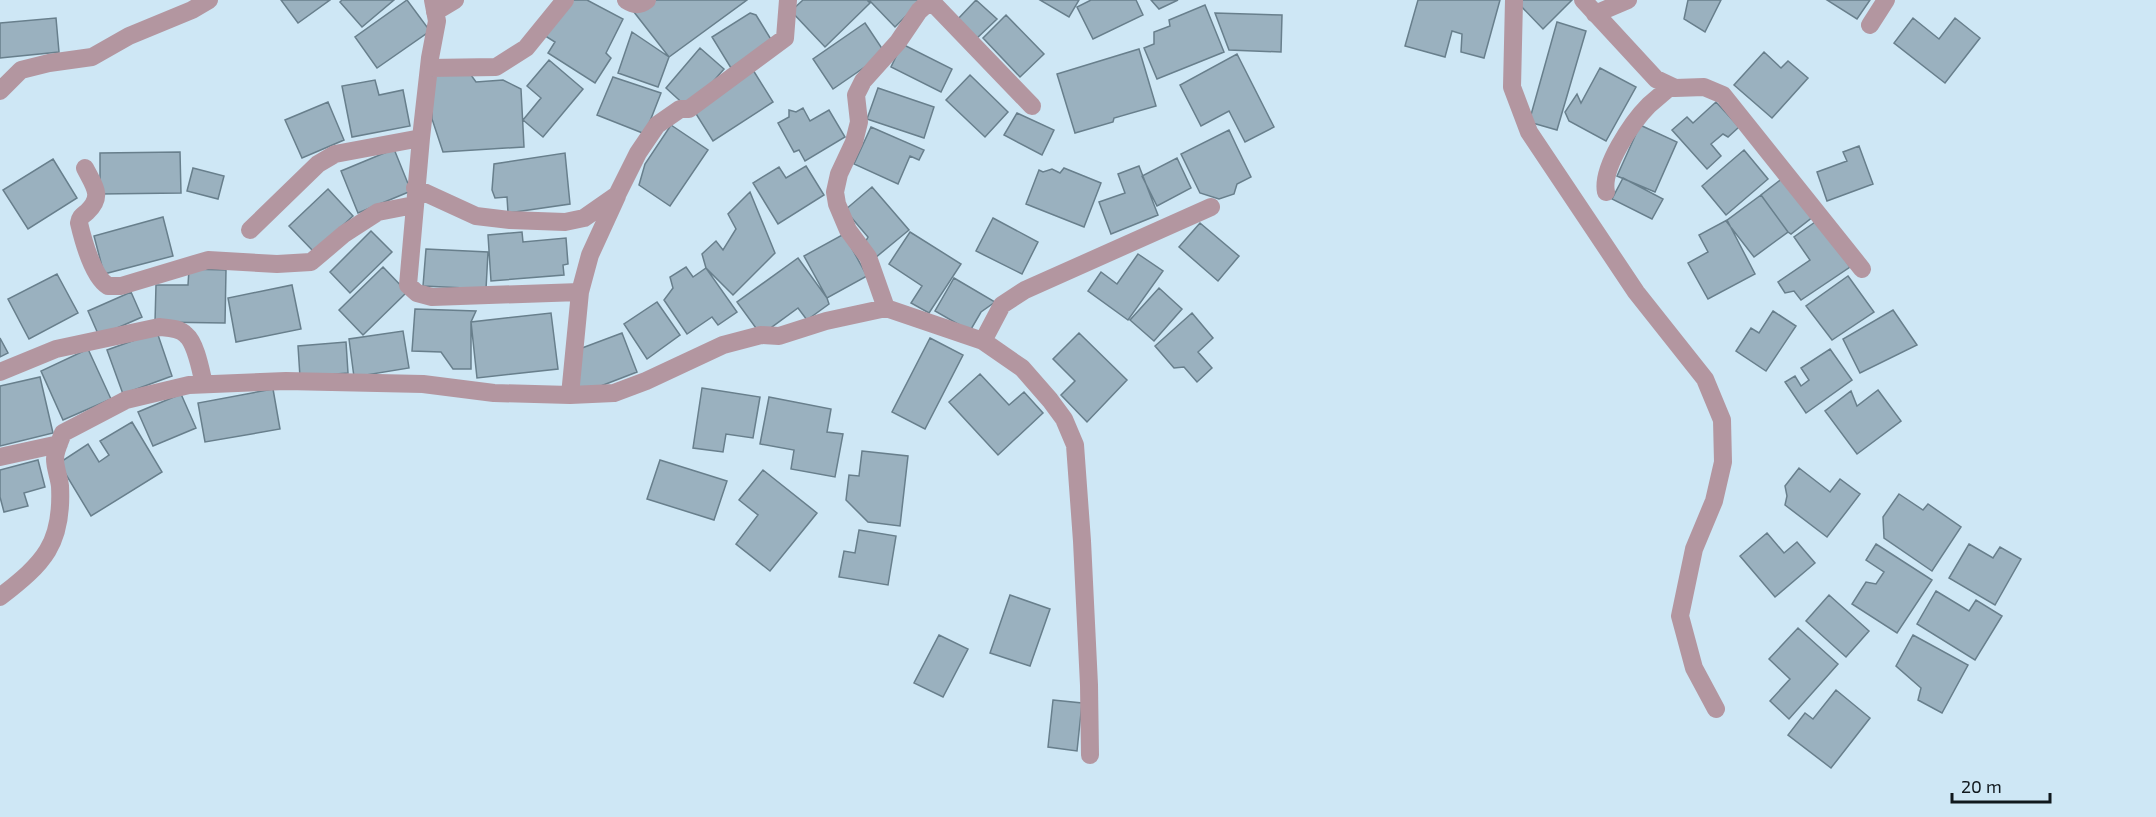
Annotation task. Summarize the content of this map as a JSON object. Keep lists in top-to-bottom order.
{
  "scale_bar": "20 m"
}
